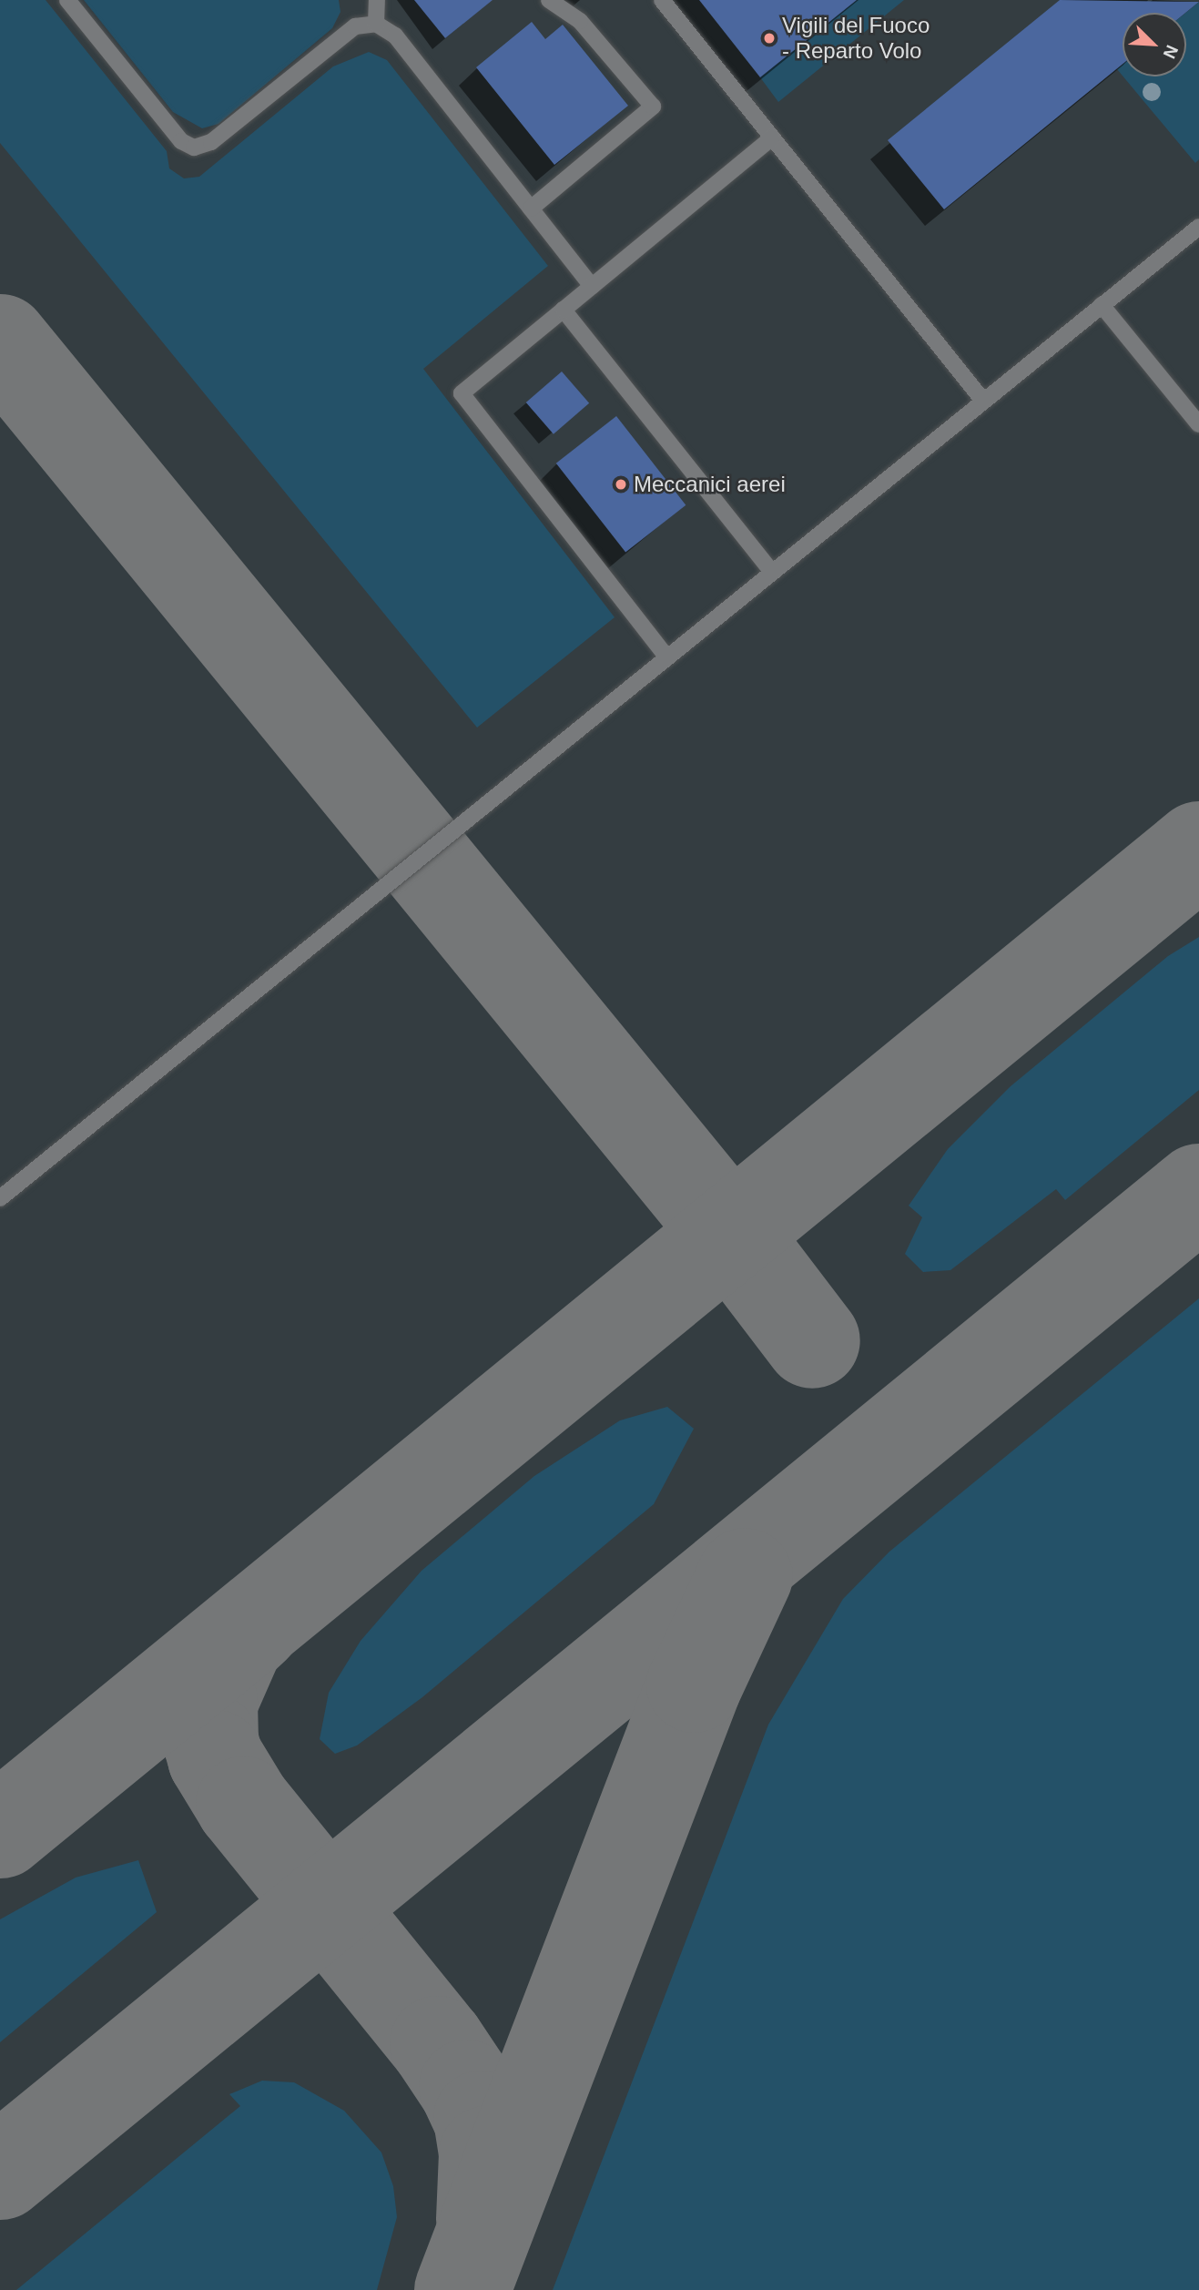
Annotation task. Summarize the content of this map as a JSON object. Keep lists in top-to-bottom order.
{
  "places": ["Vigili del Fuoco - Reparto Volo", "Meccanici aerei"],
  "north": "bottom right"
}
